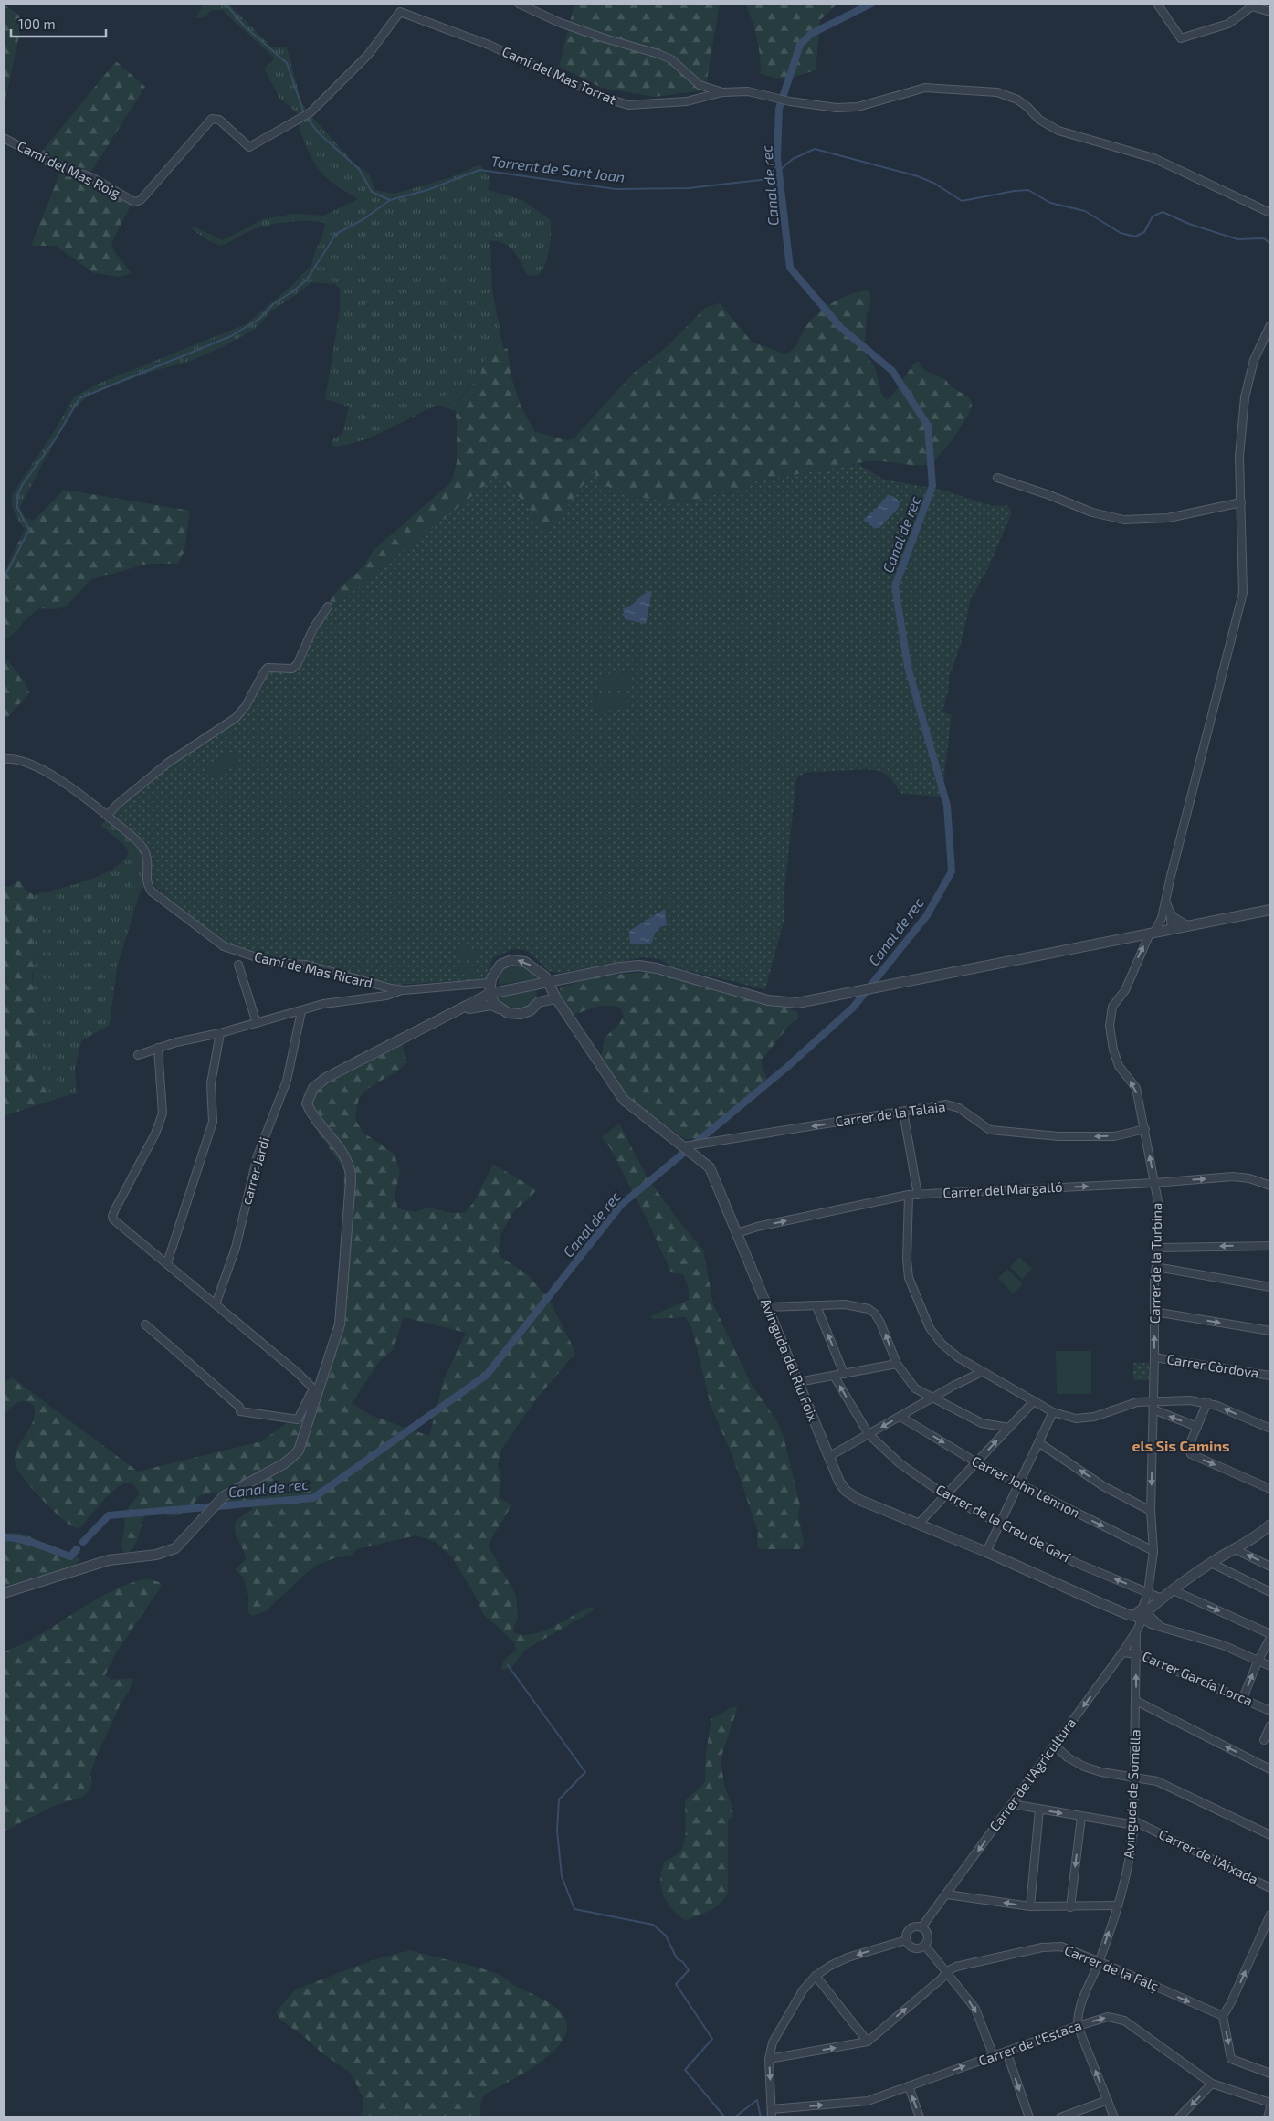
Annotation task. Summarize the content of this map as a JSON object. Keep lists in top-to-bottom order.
{
  "streets": {
    "street": [
      "Camí del Mas Torrat",
      "Camí del Mas Roig",
      "Camí de Mas Ricard",
      "Carrer de la Talaia",
      "carrer Jardi",
      "Carrer del Margalló",
      "Carrer de la Turbina",
      "Avinguda del Riu Foix",
      "Carrer Còrdova",
      "Carrer John Lennon",
      "Carrer de la Creu de Garí",
      "Carrer García Lorca",
      "Carrer de l'Agricultura",
      "Avinguda de Somella",
      "Carrer de l'Aixada",
      "Carrer de la Falç",
      "Carrer de l'Estaca"
    ]
  },
  "crossings": [
    ["Camí del Mas Torrat", "Camí del Mas Roig"],
    ["Camí de Mas Ricard", "Avinguda del Riu Foix"],
    ["Carrer de la Talaia", "Carrer de la Turbina"],
    ["Carrer de la Talaia", "Avinguda del Riu Foix"],
    ["Carrer del Margalló", "Carrer de la Turbina"],
    ["Carrer del Margalló", "Avinguda del Riu Foix"],
    ["Carrer de la Turbina", "Avinguda del Riu Foix"],
    ["Carrer de la Turbina", "Carrer Còrdova"],
    ["Carrer de la Turbina", "Carrer John Lennon"],
    ["Carrer de la Turbina", "Carrer de la Creu de Garí"],
    ["Carrer de la Turbina", "Carrer de l'Agricultura"],
    ["Carrer de la Turbina", "Avinguda de Somella"],
    ["Avinguda del Riu Foix", "Carrer de l'Agricultura"],
    ["Avinguda del Riu Foix", "Avinguda de Somella"],
    ["Carrer García Lorca", "Carrer de l'Agricultura"],
    ["Carrer García Lorca", "Avinguda de Somella"],
    ["Carrer de l'Agricultura", "Avinguda de Somella"],
    ["Carrer de l'Agricultura", "Carrer de l'Aixada"],
    ["Avinguda de Somella", "Carrer de l'Aixada"],
    ["Avinguda de Somella", "Carrer de la Falç"],
    ["Avinguda de Somella", "Carrer de l'Estaca"]
  ],
  "one_way": [
    "Carrer de la Talaia",
    "Carrer del Margalló",
    "Carrer de la Creu de Garí",
    "Carrer de l'Agricultura",
    "Carrer de la Falç",
    "Carrer de l'Estaca"
  ],
  "districts": ["els Sis Camins"],
  "water": ["Torrent de Sant Joan", "Canal de rec"],
  "scale_bar": "100 m"
}
